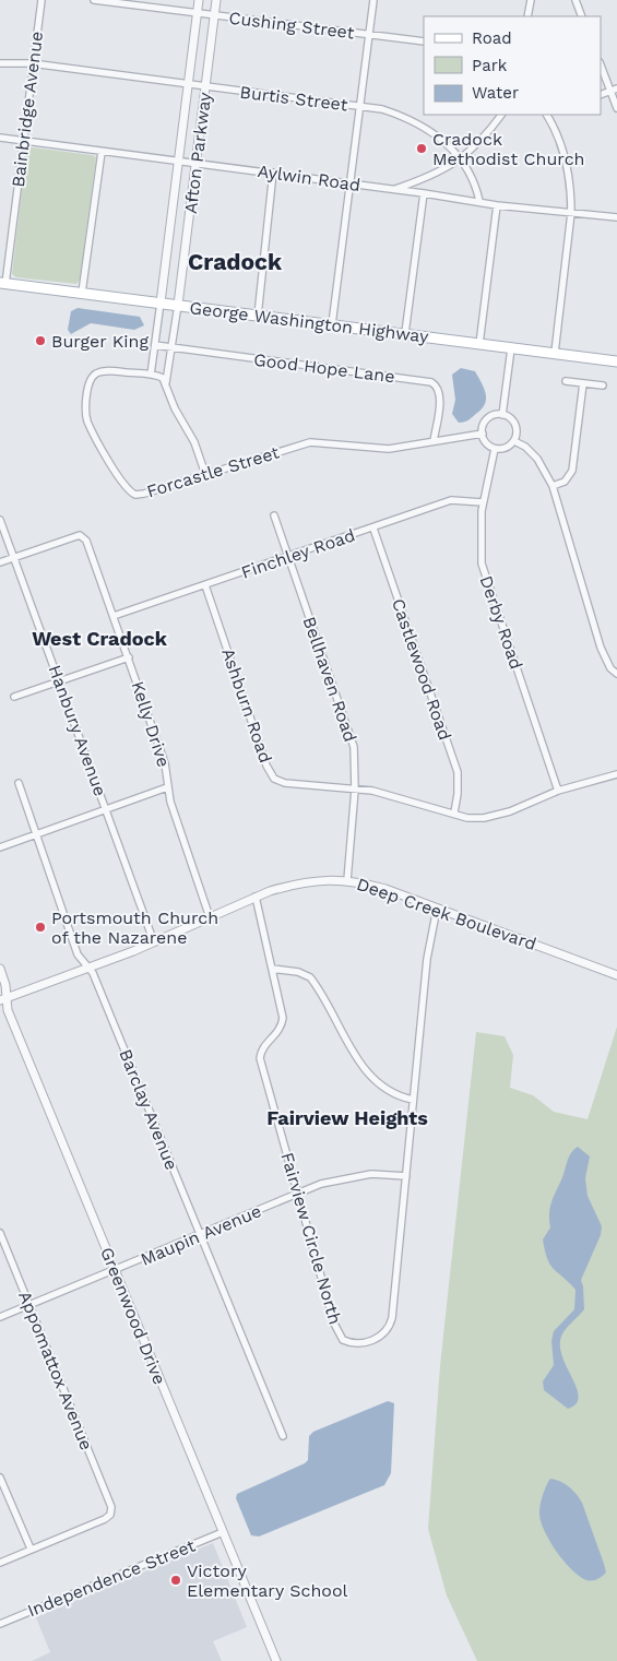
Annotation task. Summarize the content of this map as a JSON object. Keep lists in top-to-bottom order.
{
  "streets": {
    "main road": ["George Washington Highway"],
    "street": [
      "Cushing Street",
      "Burtis Street",
      "Bainbridge Avenue",
      "Afton Parkway",
      "Aylwin Road",
      "Good Hope Lane",
      "Forcastle Street",
      "Finchley Road",
      "Derby Road",
      "Castlewood Road",
      "Bellhaven Road",
      "Ashburn Road",
      "Kelly Drive",
      "Hanbury Avenue",
      "Deep Creek Boulevard",
      "Barclay Avenue",
      "Maupin Avenue",
      "Fairview Circle North",
      "Greenwood Drive",
      "Appomattox Avenue",
      "Independence Street"
    ]
  },
  "crossings": [
    ["Cushing Street", "Afton Parkway"],
    ["Burtis Street", "Bainbridge Avenue"],
    ["Burtis Street", "Afton Parkway"],
    ["Burtis Street", "Aylwin Road"],
    ["Bainbridge Avenue", "Aylwin Road"],
    ["Bainbridge Avenue", "George Washington Highway"],
    ["Afton Parkway", "Aylwin Road"],
    ["Afton Parkway", "George Washington Highway"],
    ["Good Hope Lane", "Forcastle Street"],
    ["Forcastle Street", "Derby Road"],
    ["Finchley Road", "Derby Road"],
    ["Finchley Road", "Castlewood Road"],
    ["Finchley Road", "Bellhaven Road"],
    ["Finchley Road", "Ashburn Road"],
    ["Finchley Road", "Kelly Drive"],
    ["Bellhaven Road", "Ashburn Road"],
    ["Bellhaven Road", "Deep Creek Boulevard"],
    ["Kelly Drive", "Hanbury Avenue"],
    ["Kelly Drive", "Deep Creek Boulevard"],
    ["Hanbury Avenue", "Deep Creek Boulevard"],
    ["Deep Creek Boulevard", "Barclay Avenue"],
    ["Deep Creek Boulevard", "Fairview Circle North"],
    ["Deep Creek Boulevard", "Greenwood Drive"],
    ["Barclay Avenue", "Maupin Avenue"],
    ["Maupin Avenue", "Fairview Circle North"],
    ["Maupin Avenue", "Greenwood Drive"],
    ["Maupin Avenue", "Appomattox Avenue"],
    ["Greenwood Drive", "Independence Street"]
  ],
  "districts": ["Cradock", "West Cradock", "Fairview Heights"],
  "places": [
    "Cradock Methodist Church",
    "Burger King",
    "Portsmouth Church of the Nazarene",
    "Victory Elementary School"
  ],
  "legend": ["Road", "Park", "Water"]
}
